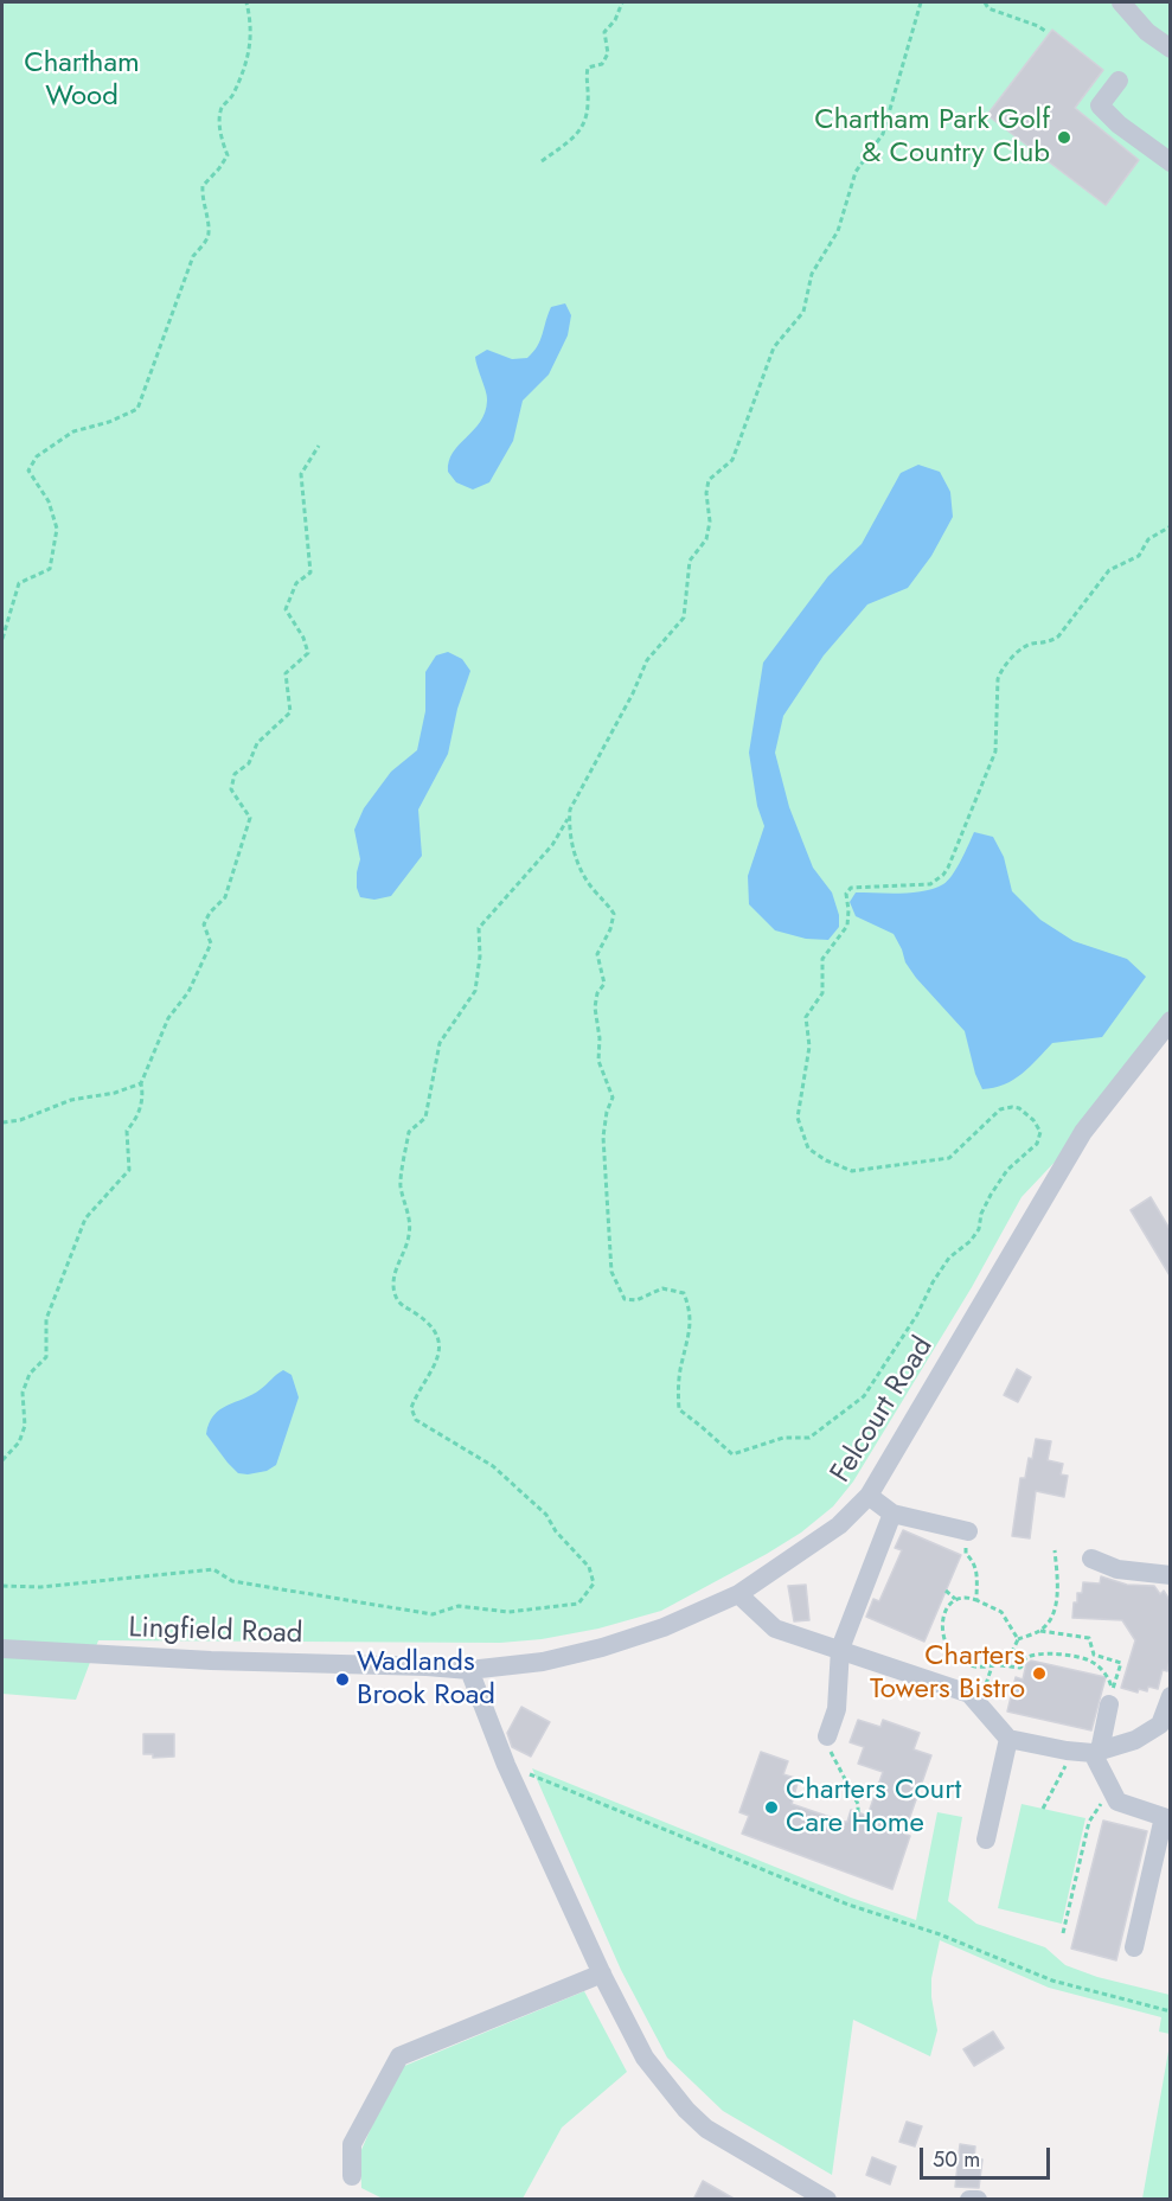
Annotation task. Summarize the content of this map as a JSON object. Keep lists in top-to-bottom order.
{
  "streets": {
    "street": ["Felcourt Road", "Lingfield Road"]
  },
  "crossings": [
    ["Felcourt Road", "Lingfield Road"]
  ],
  "parks": ["Chartham Wood"],
  "places": [
    "Chartham Park Golf & Country Club",
    "Charters Towers Bistro",
    "Wadlands Brook Road",
    "Charters Court Care Home"
  ],
  "scale_bar": "50 m"
}
